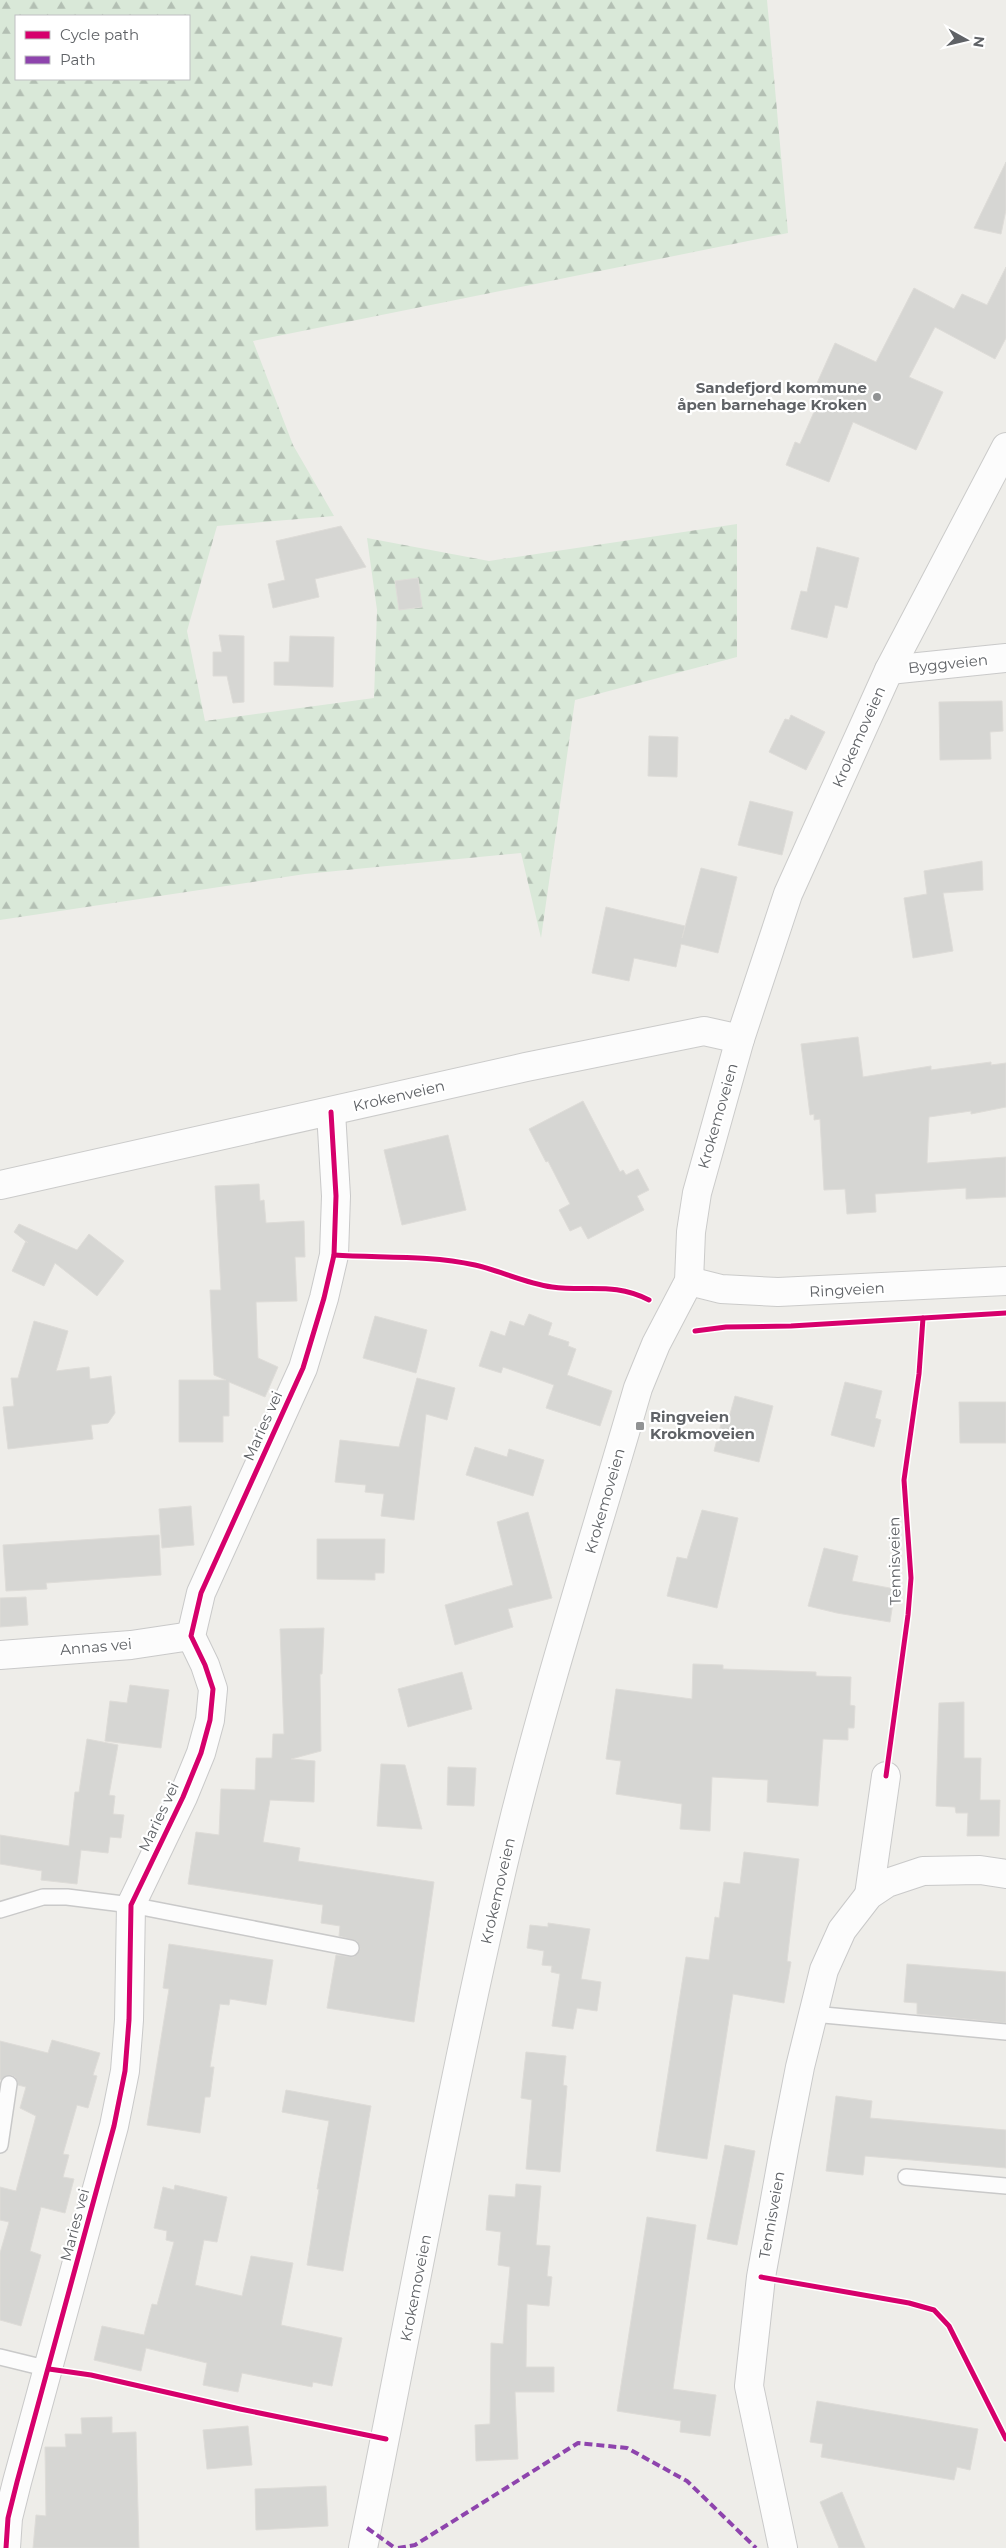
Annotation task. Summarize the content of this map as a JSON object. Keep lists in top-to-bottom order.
{
  "streets": {
    "street": [
      "Byggveien",
      "Krokemoveien",
      "Krokenveien",
      "Ringveien",
      "Maries vei",
      "Tennisveien",
      "Annas vei"
    ]
  },
  "crossings": [
    ["Byggveien", "Krokemoveien"],
    ["Krokemoveien", "Krokenveien"],
    ["Krokemoveien", "Ringveien"],
    ["Krokenveien", "Maries vei"],
    ["Maries vei", "Annas vei"]
  ],
  "places": {
    "other": ["Sandefjord kommune åpen barnehage Kroken"],
    "transit": ["Ringveien Krokmoveien"]
  },
  "legend": ["Cycle path", "Path"],
  "north": "right"
}
